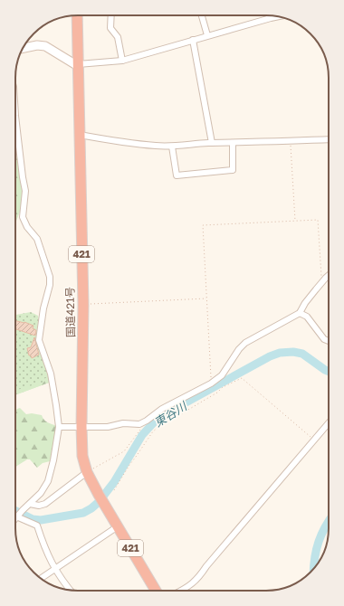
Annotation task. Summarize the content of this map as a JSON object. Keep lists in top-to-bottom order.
{
  "streets": {
    "highway": ["421", "国道421号"]
  },
  "water": ["東谷川"]
}
